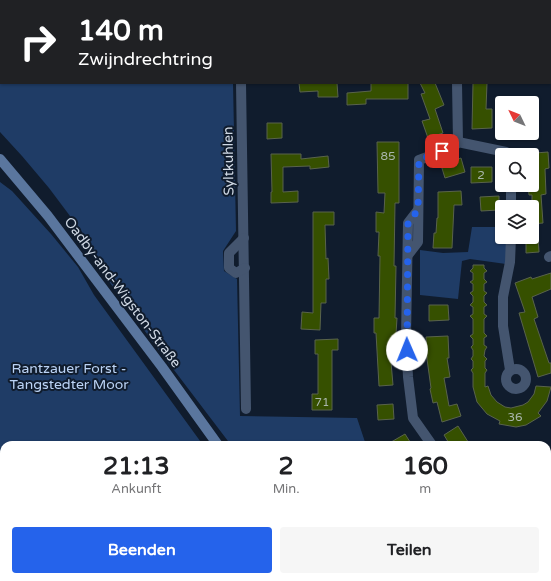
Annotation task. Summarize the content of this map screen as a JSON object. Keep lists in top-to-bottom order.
{
  "streets": {
    "main road": ["Oadby-and-Wigston-Straße"],
    "street": ["Syltkuhlen"]
  },
  "parks": ["Rantzauer Forst - Tangstedter Moor"],
  "house_numbers": [
    "85",
    "2",
    "71",
    "36"
  ],
  "north": "top left",
  "page": {
    "turn": ["140 m", "Zwijndrechtring"],
    "eta": [
      "21:13",
      "Ankunft",
      "2",
      "Min.",
      "160",
      "m"
    ],
    "buttons": ["Beenden", "Teilen"]
  }
}
